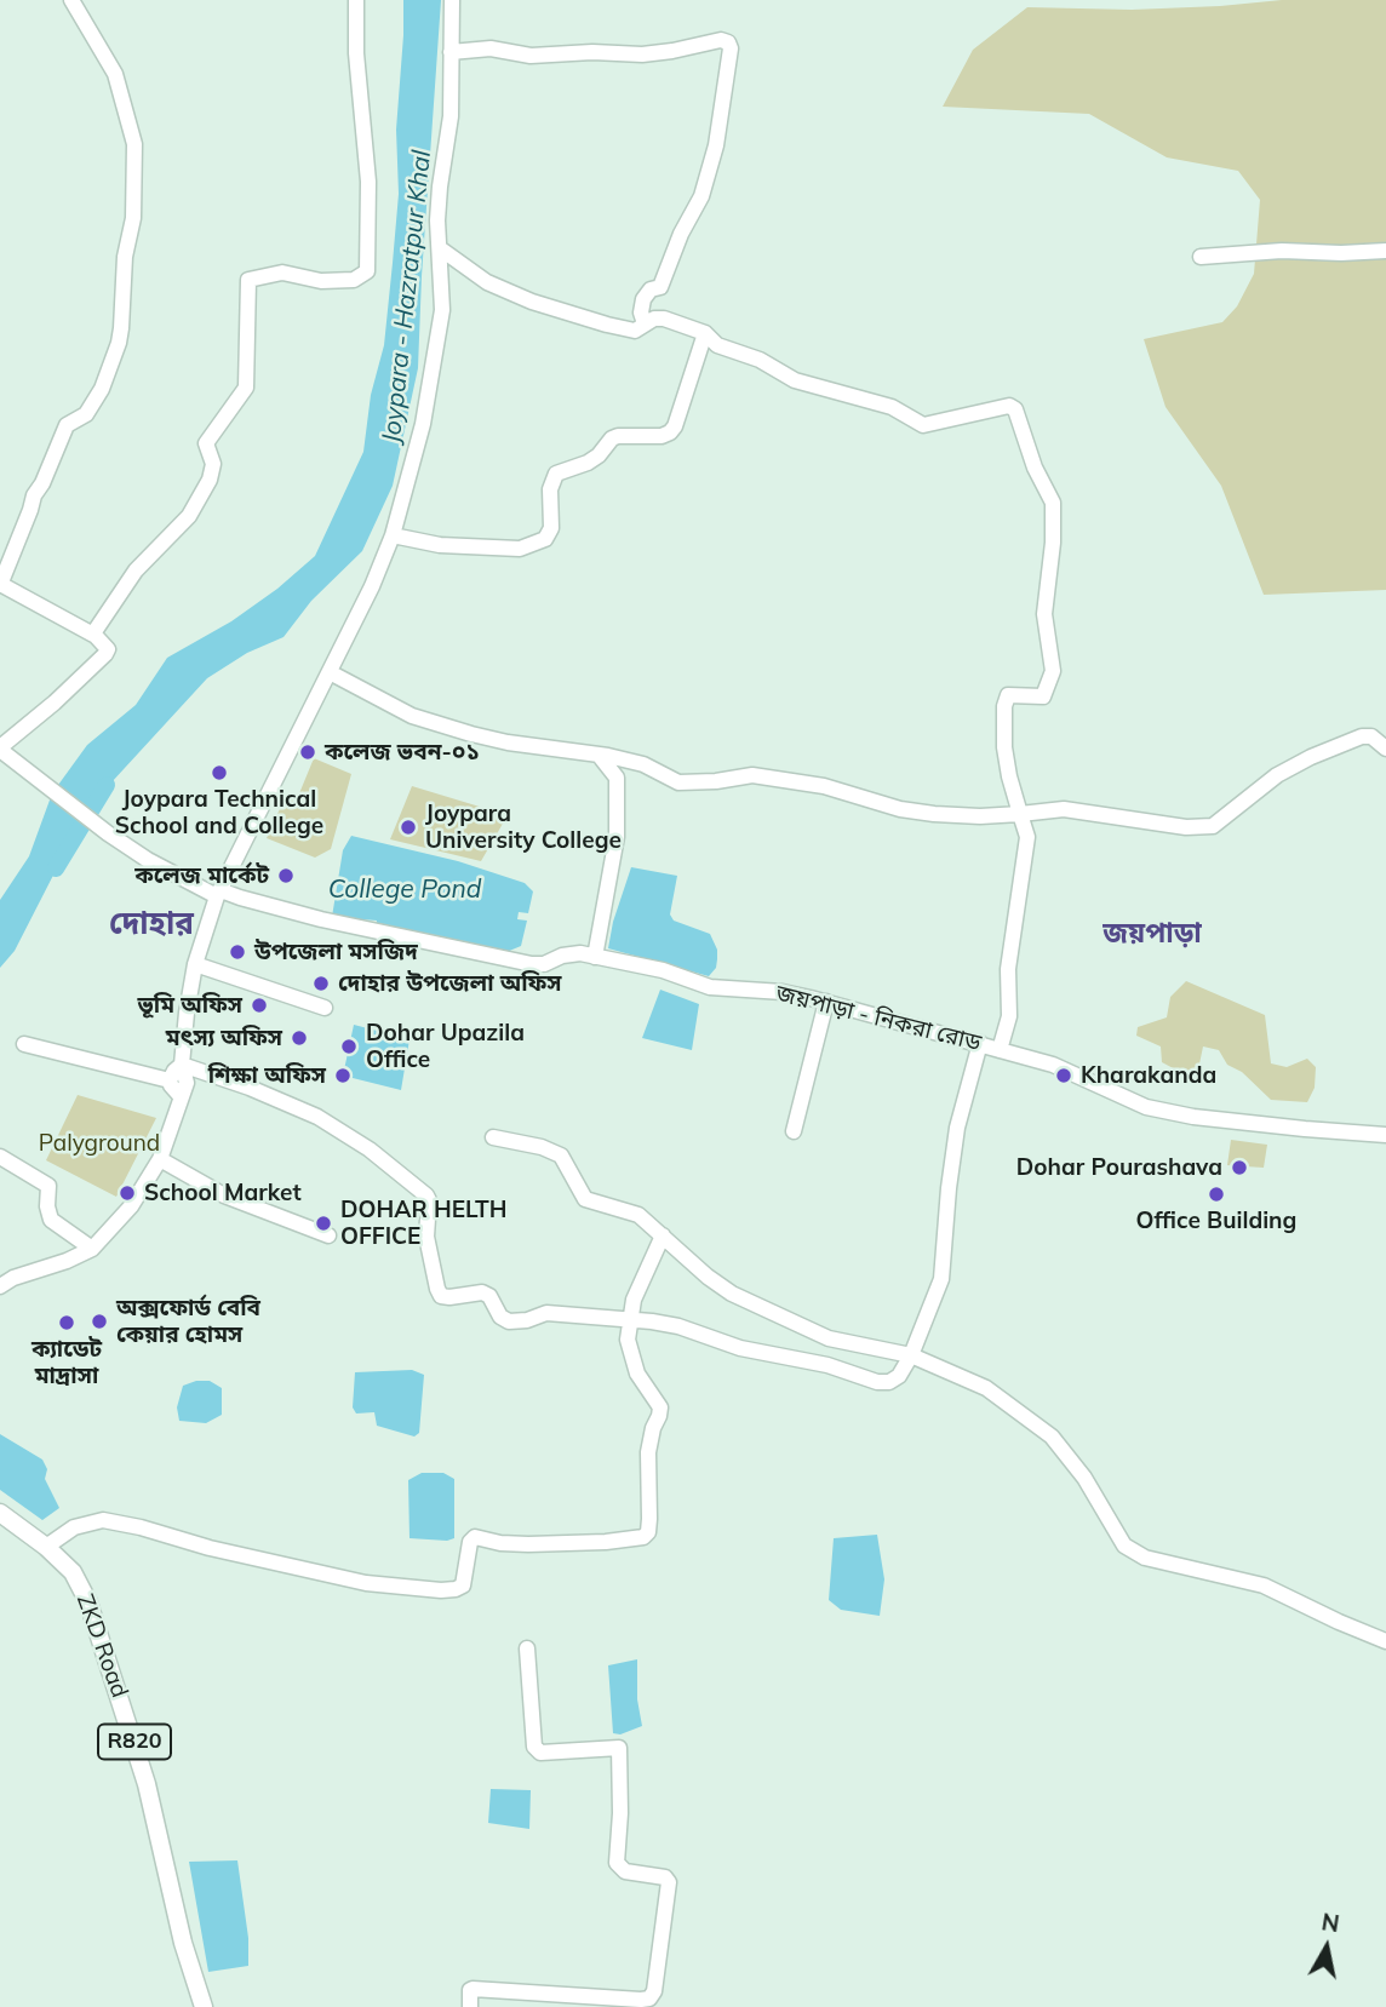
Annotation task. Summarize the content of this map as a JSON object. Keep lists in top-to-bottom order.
{
  "streets": {
    "main road": ["ZKD Road", "R820"],
    "street": ["জয়পাড়া - নিকরা রোড"]
  },
  "districts": ["দোহার", "জয়পাড়া"],
  "water": ["Joypara - Hazratpur Khal", "College Pond"],
  "parks": ["Palyground"],
  "places": [
    "কলেজ ভবন-০১",
    "Joypara Technical School and College",
    "Joypara University College",
    "কলেজ মার্কেট",
    "উপজেলা মসজিদ",
    "দোহার উপজেলা অফিস",
    "ভূমি অফিস",
    "মৎস্য অফিস",
    "Dohar Upazila Office",
    "শিক্ষা অফিস",
    "Kharakanda",
    "Dohar Pourashava",
    "School Market",
    "Office Building",
    "DOHAR HELTH OFFICE",
    "অক্সফোর্ড বেবি কেয়ার হোমস",
    "ক্যাডেট মাদ্রাসা"
  ],
  "north": "top"
}
